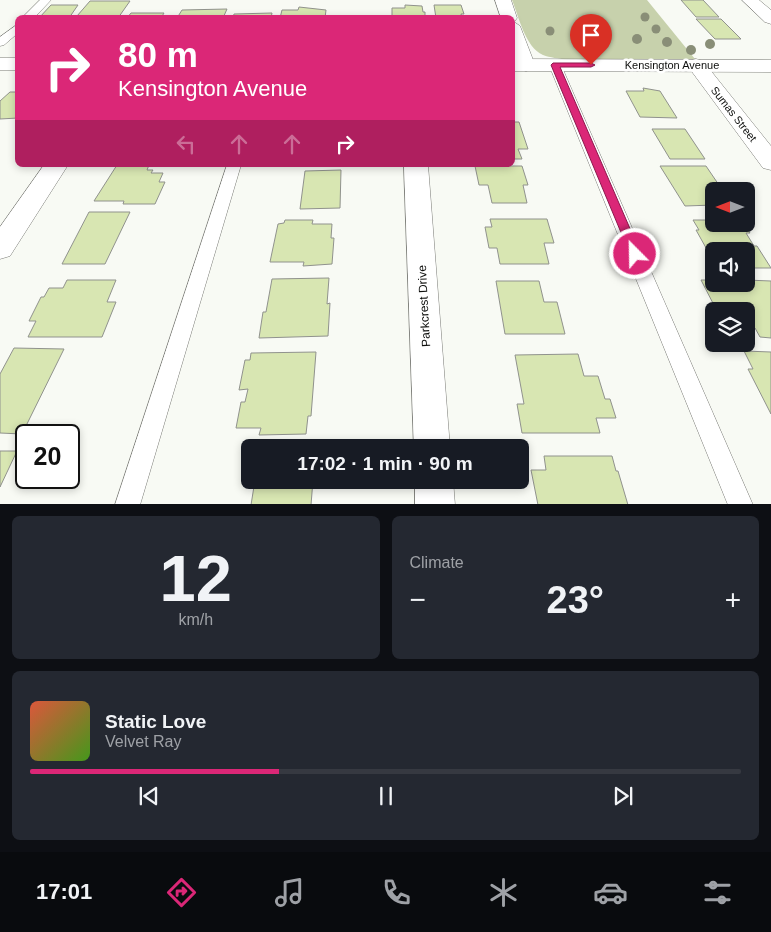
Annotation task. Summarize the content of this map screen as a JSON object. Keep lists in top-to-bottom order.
{
  "streets": {
    "street": ["Kensington Avenue", "Sumas Street", "Parkcrest Drive"]
  },
  "crossings": [
    ["Kensington Avenue", "Sumas Street"]
  ],
  "north": "left",
  "page": {
    "turn": ["80 m", "Kensington Avenue"],
    "limit": "20",
    "trip": "17:02 · 1 min · 90 m",
    "tile": [
      ["12", "km/h"],
      "Climate"
    ],
    "heat": ["−", "23°", "+"],
    "song": ["Static Love", "Velvet Ray"],
    "tabs": "17:01"
  }
}
